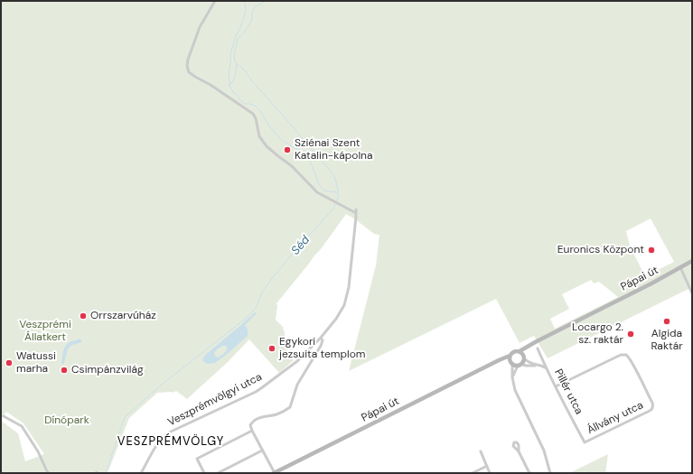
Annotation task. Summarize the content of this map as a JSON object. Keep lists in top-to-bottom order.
{
  "streets": {
    "main road": ["Pápai út"],
    "street": ["Pillér utca", "Veszprémvölgyi utca", "Állvány utca"]
  },
  "crossings": [
    ["Pillér utca", "Állvány utca"]
  ],
  "districts": ["VESZPRÉMVÖLGY"],
  "water": ["Séd"],
  "parks": ["Veszprémi Állatkert", "Dínópark"],
  "places": [
    "Sziénai Szent Katalin-kápolna",
    "Euronics Központ",
    "Orrszarvúház",
    "Algida Raktár",
    "Locargo 2. sz. raktár",
    "Egykori jezsuita templom",
    "Watussi marha",
    "Csimpánzvilág"
  ]
}
